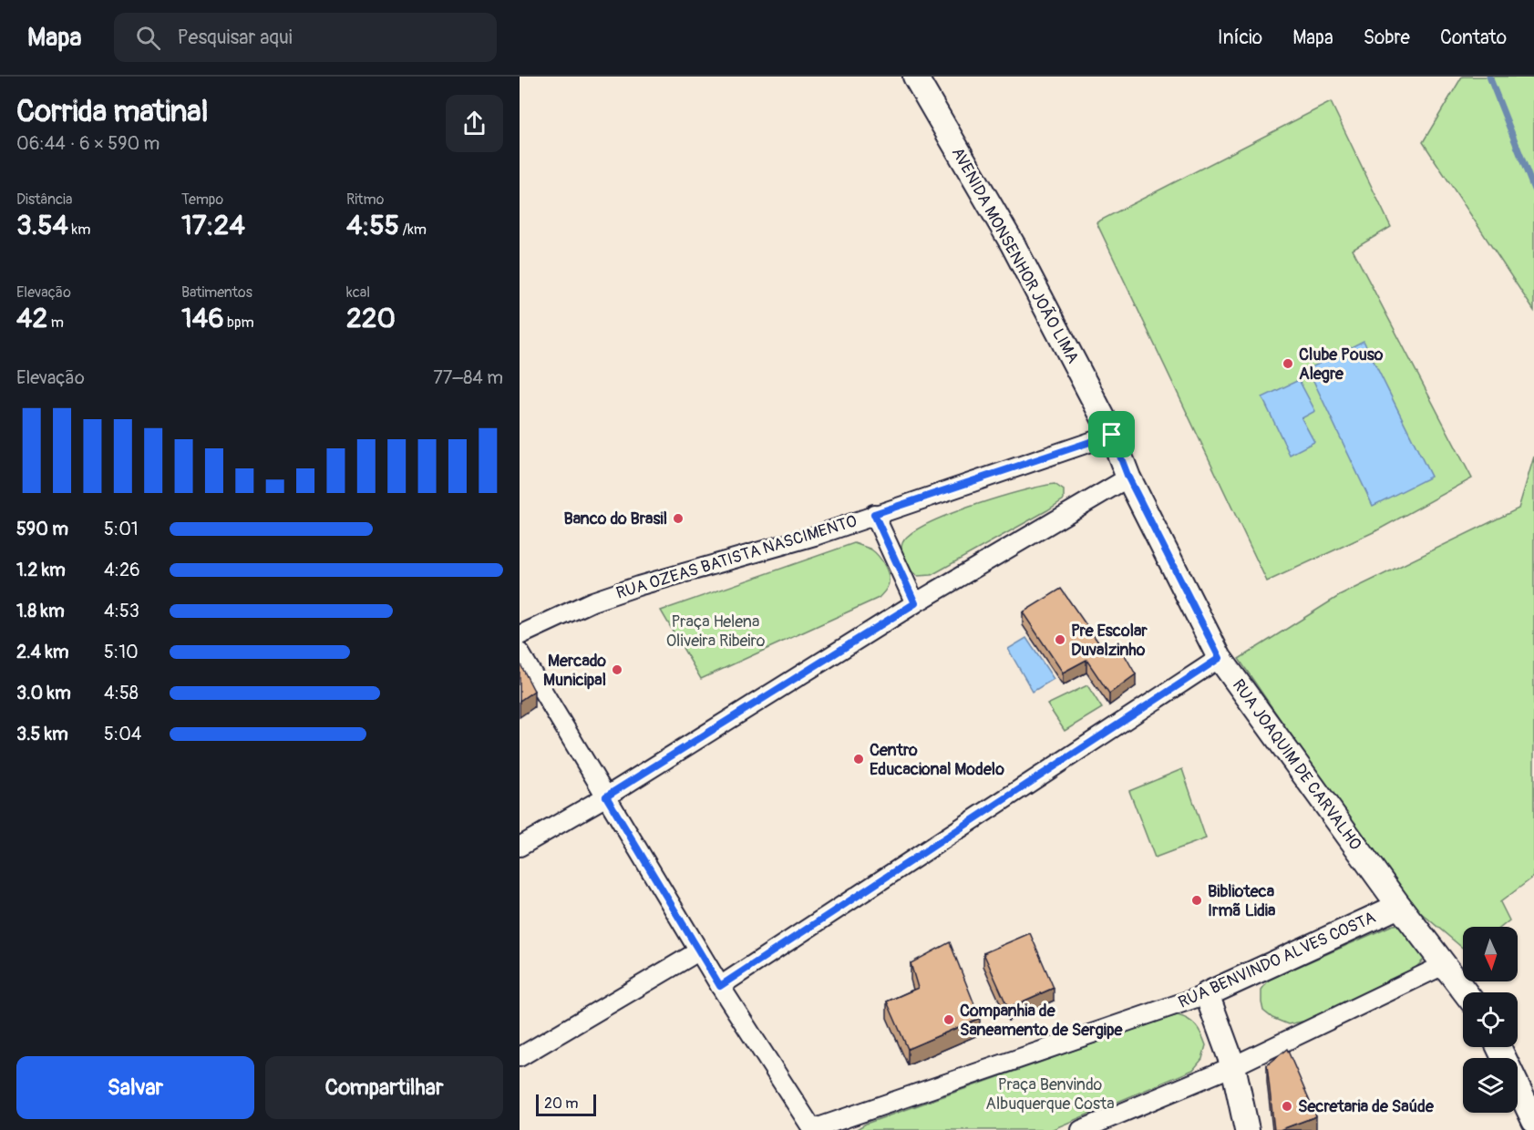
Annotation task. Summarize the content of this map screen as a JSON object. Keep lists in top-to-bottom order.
{
  "streets": {
    "street": [
      "AVENIDA MONSENHOR JOÃO LIMA",
      "RUA OZEAS BATISTA NASCIMENTO",
      "RUA JOAQUIM DE CARVALHO",
      "RUA BENVINDO ALVES COSTA"
    ]
  },
  "crossings": [
    ["AVENIDA MONSENHOR JOÃO LIMA", "RUA OZEAS BATISTA NASCIMENTO"],
    ["AVENIDA MONSENHOR JOÃO LIMA", "RUA JOAQUIM DE CARVALHO"],
    ["RUA OZEAS BATISTA NASCIMENTO", "RUA JOAQUIM DE CARVALHO"],
    ["RUA JOAQUIM DE CARVALHO", "RUA BENVINDO ALVES COSTA"]
  ],
  "parks": ["Praça Helena Oliveira Ribeiro", "Praça Benvindo Albuquerque Costa"],
  "places": [
    "Clube Pouso Alegre",
    "Banco do Brasil",
    "Pre Escolar Duvalzinho",
    "Mercado Municipal",
    "Centro Educacional Modelo",
    "Biblioteca Irmã Lidia",
    "Companhia de Saneamento de Sergipe",
    "Secretaria de Saúde"
  ],
  "scale_bar": "20 m",
  "north": "bottom",
  "page": {
    "header": "Mapa",
    "search": "Pesquisar aqui",
    "nav": [
      "Início",
      "Mapa",
      "Sobre",
      "Contato"
    ],
    "heading": ["Corrida matinal", "06:44 · 6 × 590 m"],
    "stats": [
      ["Distância", "3.54 km"],
      ["Tempo", "17:24"],
      ["Ritmo", "4:55 /km"],
      ["Elevação", "42 m"],
      ["Batimentos", "146 bpm"],
      ["kcal", "220"]
    ],
    "chart": ["Elevação", "77–84 m"],
    "list": [
      {
        "name": "590 m",
        "note": "5:01"
      },
      {
        "name": "1.2 km",
        "note": "4:26"
      },
      {
        "name": "1.8 km",
        "note": "4:53"
      },
      {
        "name": "2.4 km",
        "note": "5:10"
      },
      {
        "name": "3.0 km",
        "note": "4:58"
      },
      {
        "name": "3.5 km",
        "note": "5:04"
      }
    ],
    "buttons": ["Salvar", "Compartilhar"],
    "scale": "20 m"
  }
}
